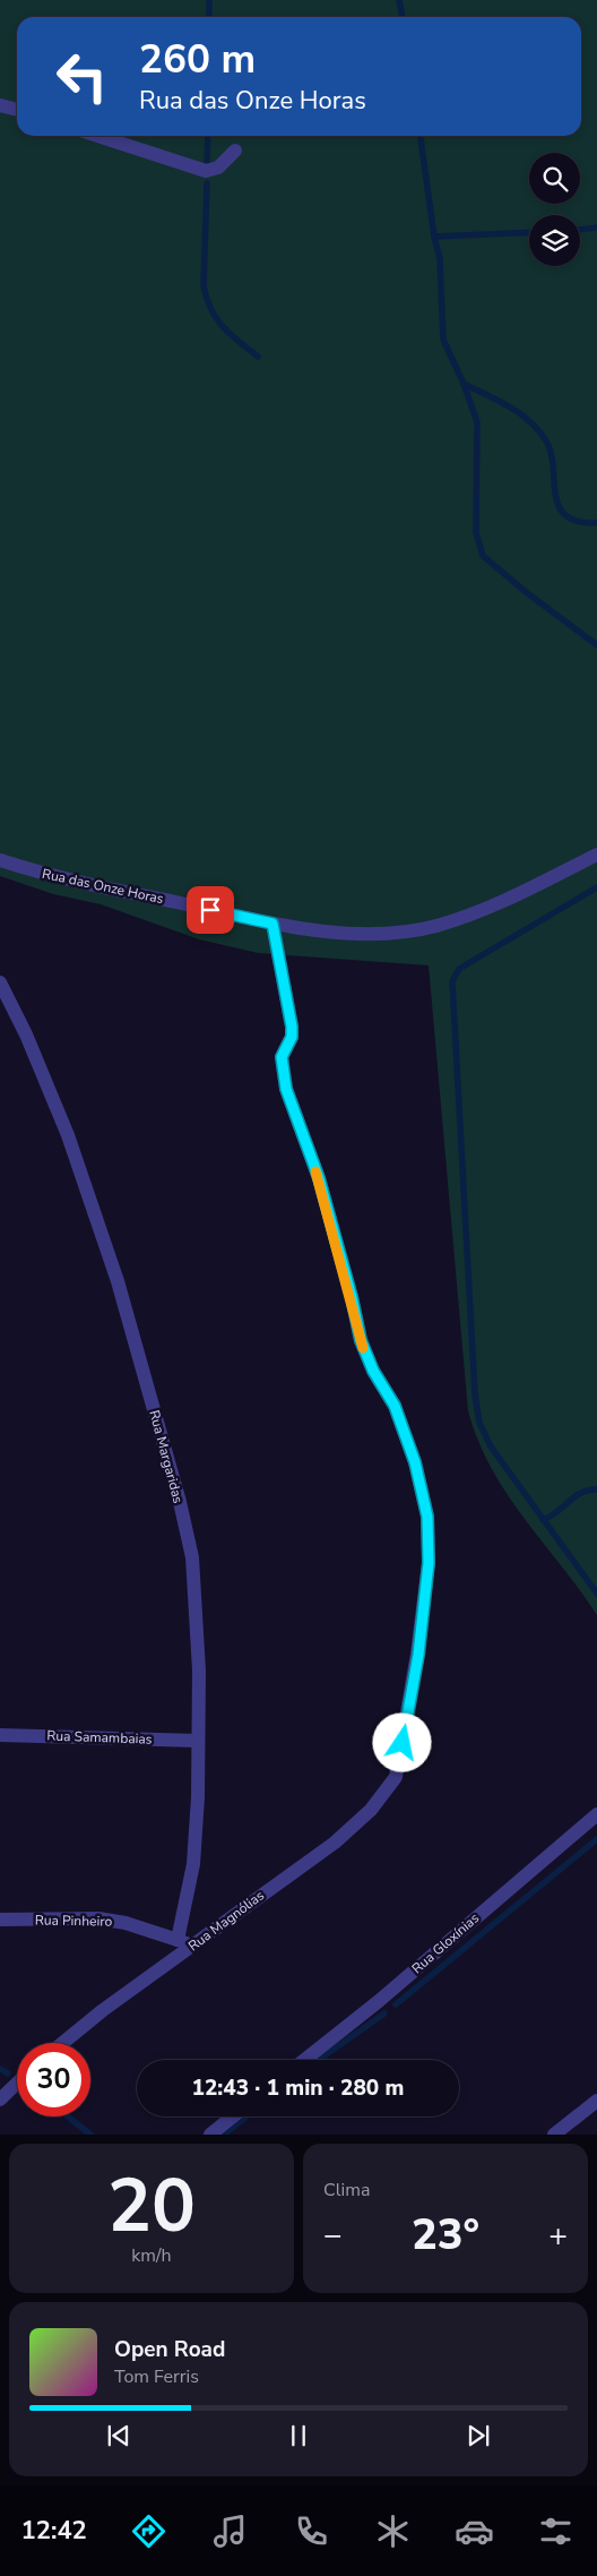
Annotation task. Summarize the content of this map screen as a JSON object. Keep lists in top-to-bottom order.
{
  "streets": {
    "street": [
      "Rua das Onze Horas",
      "Rua Margaridas",
      "Rua Samambaias",
      "Rua Pinheiro",
      "Rua Magnólias",
      "Rua Gloxínias"
    ]
  },
  "crossings": [
    ["Rua das Onze Horas", "Rua Magnólias"],
    ["Rua Margaridas", "Rua Samambaias"],
    ["Rua Margaridas", "Rua Pinheiro"]
  ],
  "page": {
    "turn": ["260 m", "Rua das Onze Horas"],
    "limit": "30",
    "trip": "12:43 · 1 min · 280 m",
    "tile": [
      ["20", "km/h"],
      "Clima"
    ],
    "heat": ["−", "23°", "+"],
    "song": ["Open Road", "Tom Ferris"],
    "tabs": "12:42"
  }
}
